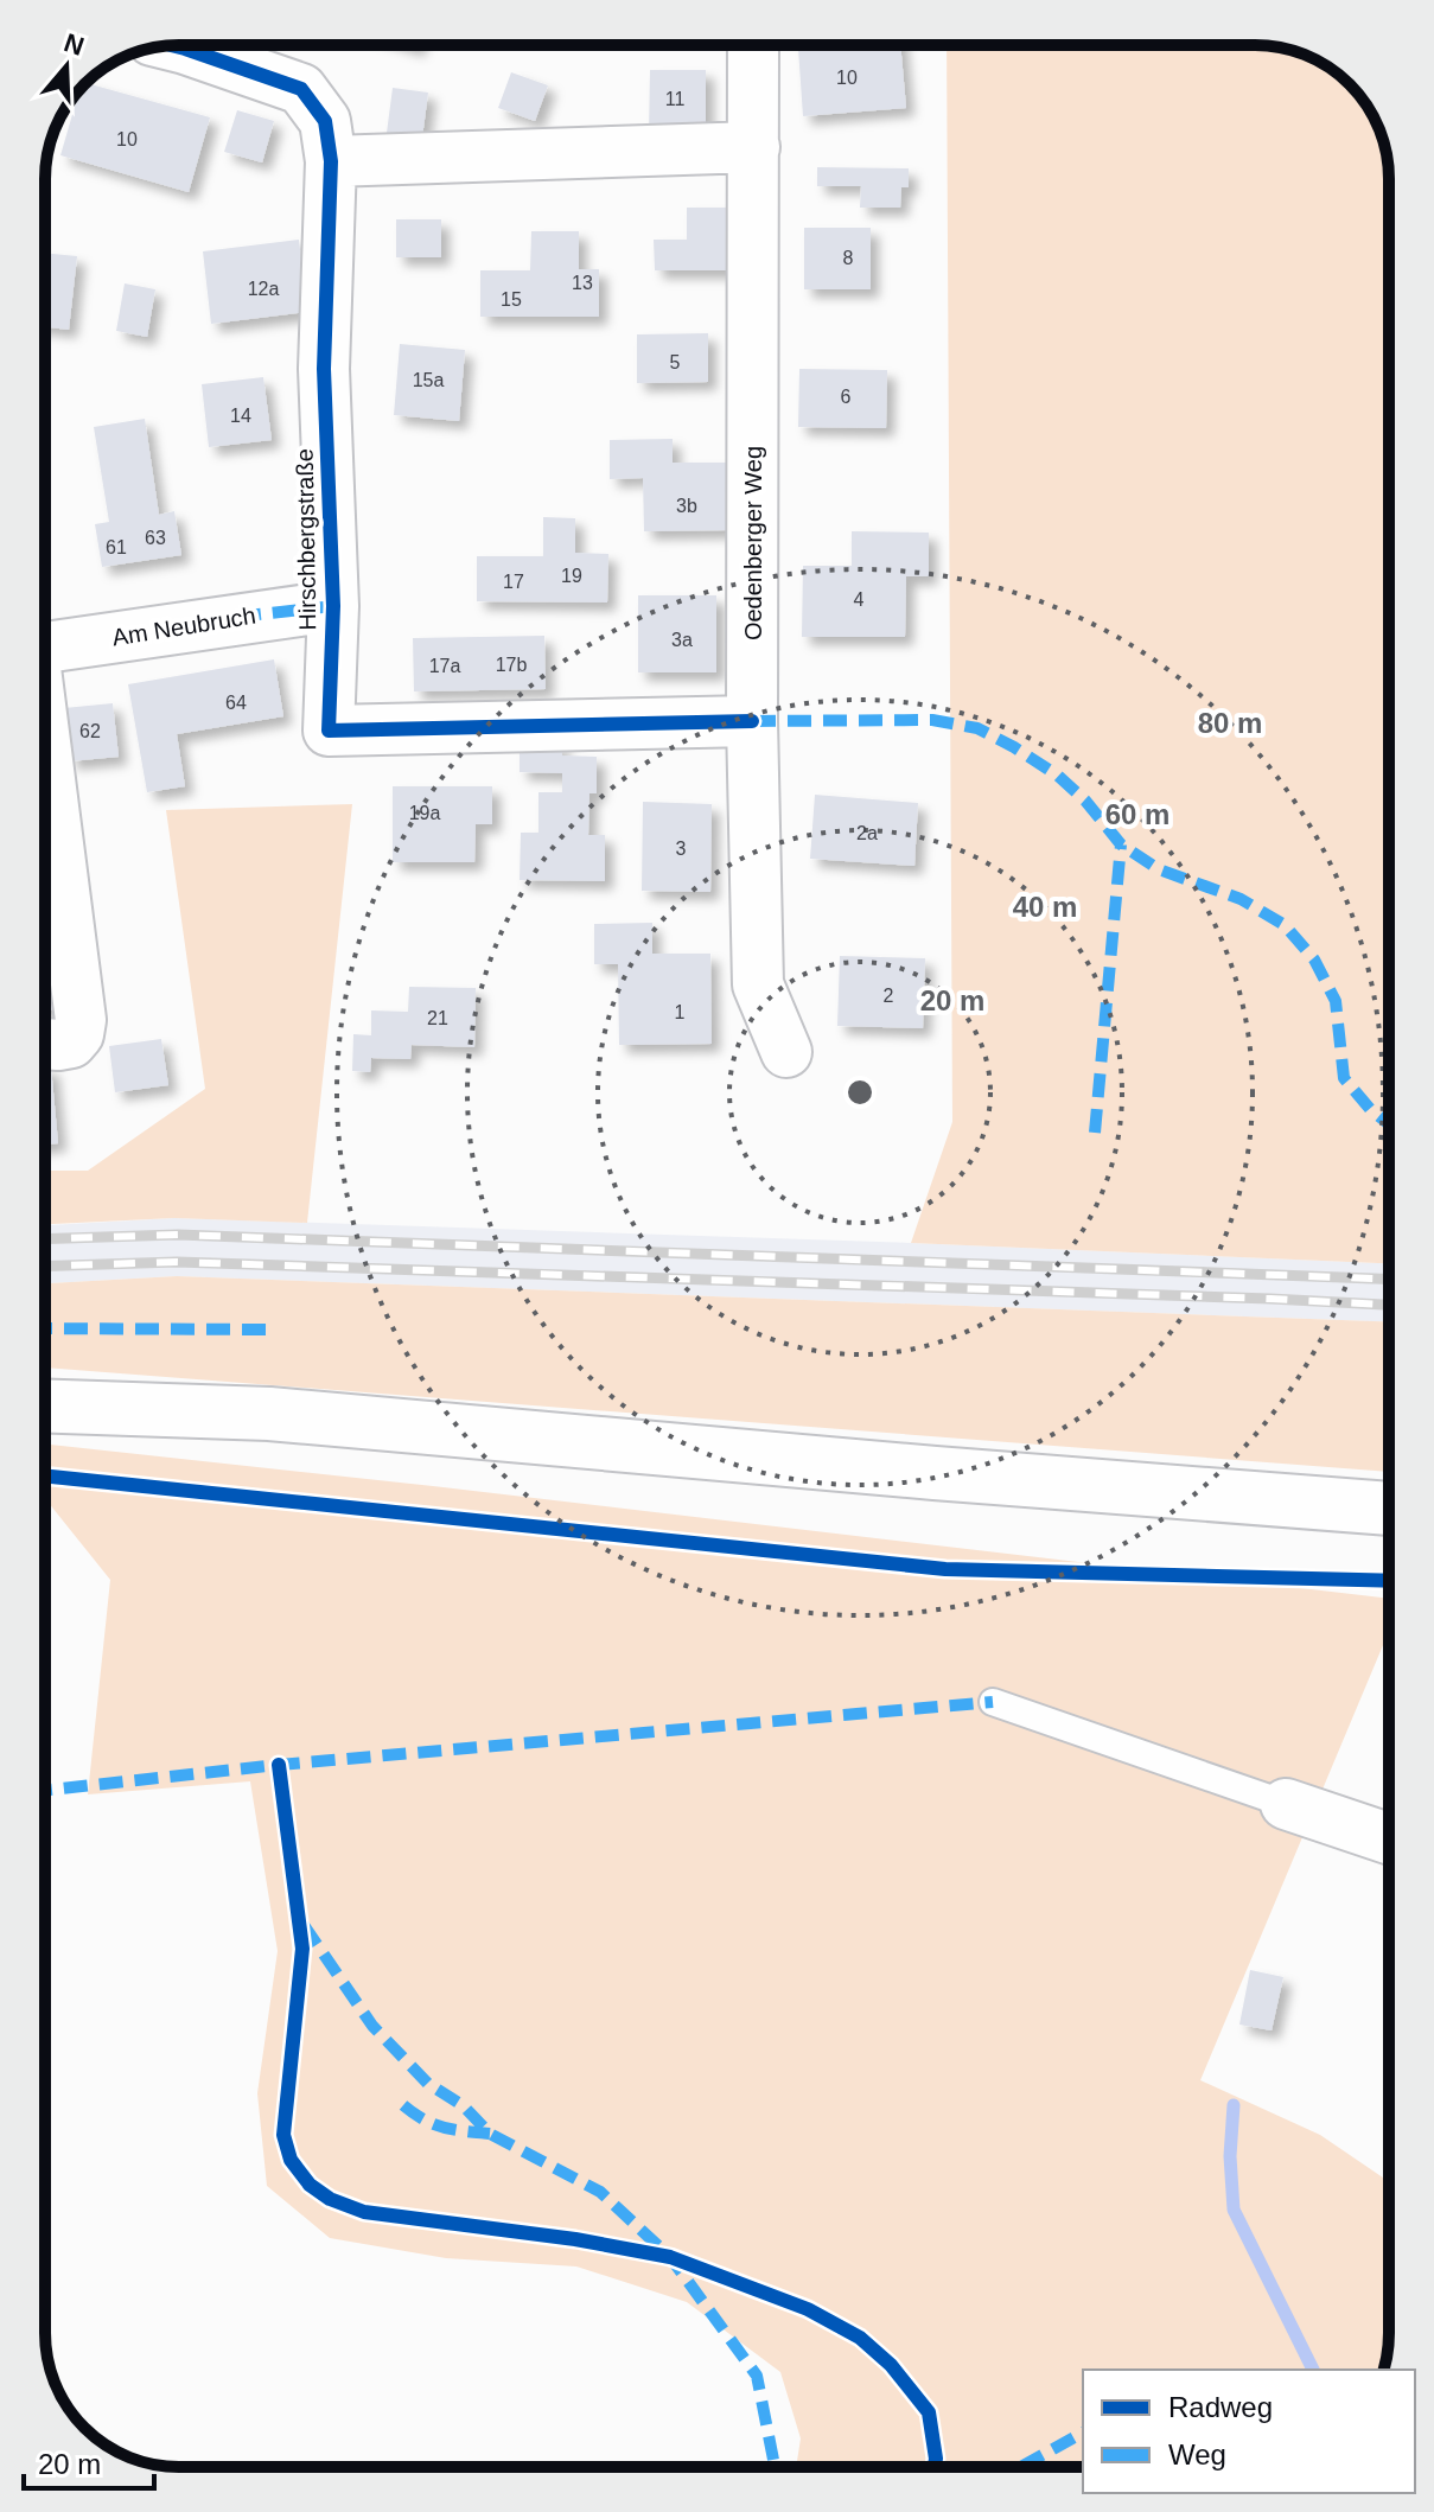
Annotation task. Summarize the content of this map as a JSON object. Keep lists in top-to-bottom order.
{
  "streets": {
    "street": ["Hirschbergstraße", "Oedenberger Weg", "Am Neubruch"]
  },
  "crossings": [
    ["Hirschbergstraße", "Oedenberger Weg"],
    ["Hirschbergstraße", "Am Neubruch"]
  ],
  "house_numbers": [
    "10",
    "11",
    "10",
    "8",
    "13",
    "12a",
    "15",
    "5",
    "15a",
    "6",
    "14",
    "3b",
    "63",
    "61",
    "19",
    "17",
    "4",
    "3a",
    "17b",
    "17a",
    "64",
    "62",
    "19a",
    "2a",
    "3",
    "2",
    "1",
    "21"
  ],
  "legend": ["Radweg", "Weg"],
  "scale_bar": "20 m",
  "north": "top",
  "rings": [
    "80 m",
    "60 m",
    "40 m",
    "20 m"
  ]
}
